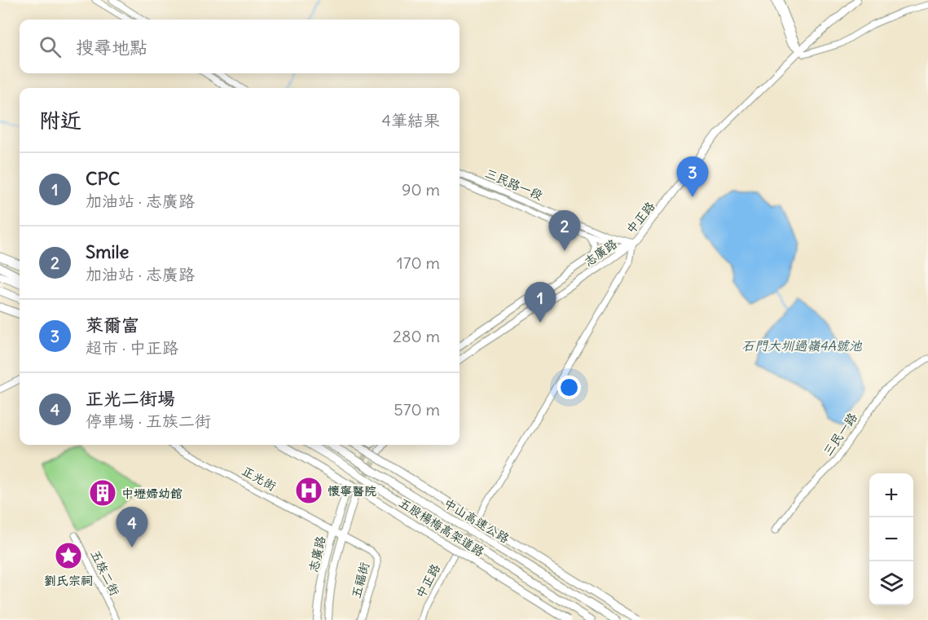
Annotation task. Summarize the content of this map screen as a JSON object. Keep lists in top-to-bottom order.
{
  "streets": {
    "highway": ["中山高速公路", "五股楊梅高架道路"],
    "main road": ["中正路", "志廣路"],
    "street": [
      "三民路一段",
      "三民一路",
      "正光街",
      "五族二街",
      "五福街"
    ]
  },
  "crossings": [
    ["三民路一段", "中正路"],
    ["三民路一段", "志廣路"],
    ["中正路", "志廣路"],
    ["志廣路", "正光街"],
    ["志廣路", "五福街"],
    ["正光街", "五福街"]
  ],
  "water": ["石門大圳過嶺4A號池"],
  "places": {
    "hospital": ["懷寧醫院"],
    "building": ["中壢婦幼館"],
    "place": ["劉氏宗祠"]
  },
  "page": {
    "search": "搜尋地點",
    "heading": ["附近", "4筆結果"],
    "list": [
      {
        "mark": "1",
        "name": "CPC",
        "note": "加油站 · 志廣路",
        "value": "90 m"
      },
      {
        "mark": "2",
        "name": "Smile",
        "note": "加油站 · 志廣路",
        "value": "170 m"
      },
      {
        "mark": "3",
        "name": "萊爾富",
        "note": "超市 · 中正路",
        "value": "280 m"
      },
      {
        "mark": "4",
        "name": "正光二街場",
        "note": "停車場 · 五族二街",
        "value": "570 m"
      }
    ],
    "pins": [
      "3",
      "2",
      "1",
      "4"
    ],
    "map_buttons": ["+", "−"]
  }
}
